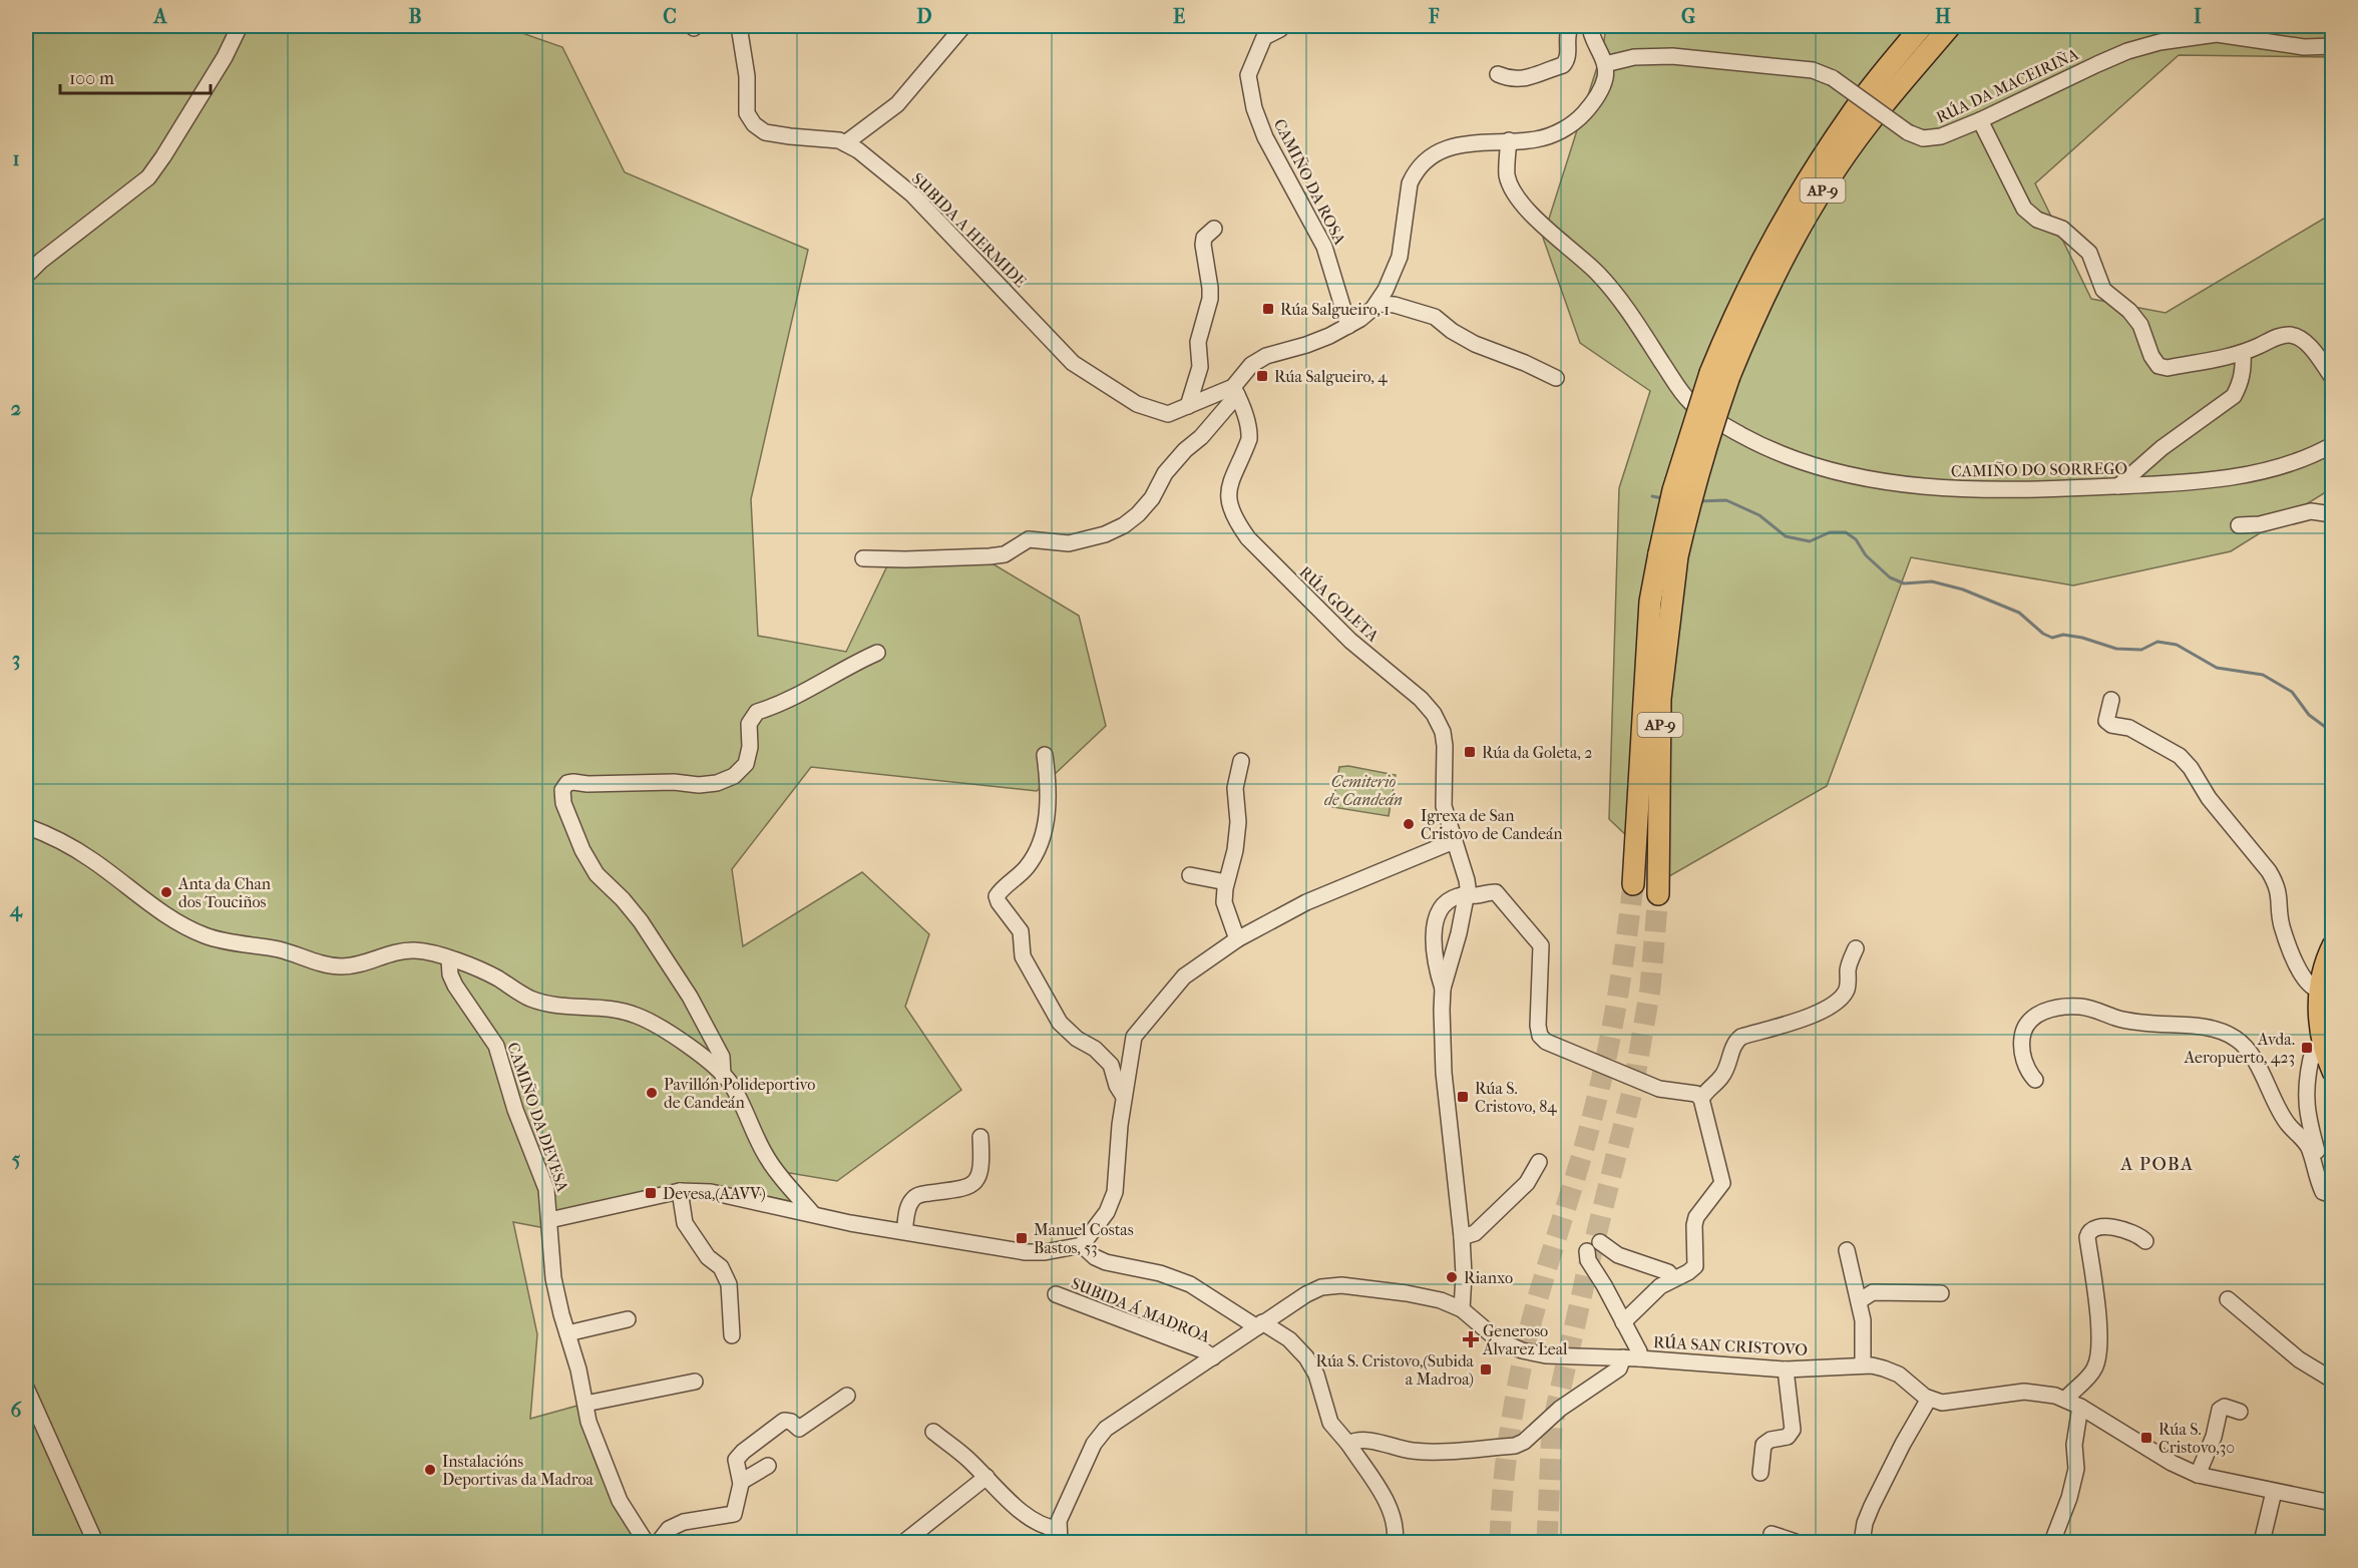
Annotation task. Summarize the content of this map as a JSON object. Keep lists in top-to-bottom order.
{
  "streets": {
    "highway": ["AP-9"],
    "street": [
      "RÚA DA MACEIRIÑA",
      "CAMIÑO DA ROSA",
      "SUBIDA A HERMIDE",
      "CAMIÑO DO SORREGO",
      "RÚA GOLETA",
      "CAMIÑO DA DEVESA",
      "SUBIDA Á MADROA",
      "RÚA SAN CRISTOVO"
    ]
  },
  "crossings": [
    ["SUBIDA A HERMIDE", "RÚA GOLETA"],
    ["SUBIDA Á MADROA", "RÚA SAN CRISTOVO"]
  ],
  "districts": ["A POBA"],
  "parks": ["Cemiterio de Candeán"],
  "places": {
    "transit": [
      "Rúa Salgueiro, 1",
      "Rúa Salgueiro, 4",
      "Rúa da Goleta, 2",
      "Avda. Aeropuerto, 423",
      "Rúa S. Cristovo, 84",
      "Devesa,(AAVV)",
      "Manuel Costas Bastos, 53",
      "Rúa S. Cristovo,(Subida a Madroa)",
      "Rúa S. Cristovo,30"
    ],
    "other": [
      "Igrexa de San Cristovo de Candeán",
      "Anta da Chan dos Touciños",
      "Pavillón Polideportivo de Candeán",
      "Rianxo",
      "Instalacións Deportivas da Madroa"
    ],
    "health": ["Generoso Álvarez Leal"]
  },
  "scale_bar": "100 m",
  "grid": {
    "columns": [
      "A",
      "B",
      "C",
      "D",
      "E",
      "F",
      "G",
      "H",
      "I"
    ],
    "rows": [
      "1",
      "2",
      "3",
      "4",
      "5",
      "6"
    ]
  }
}
